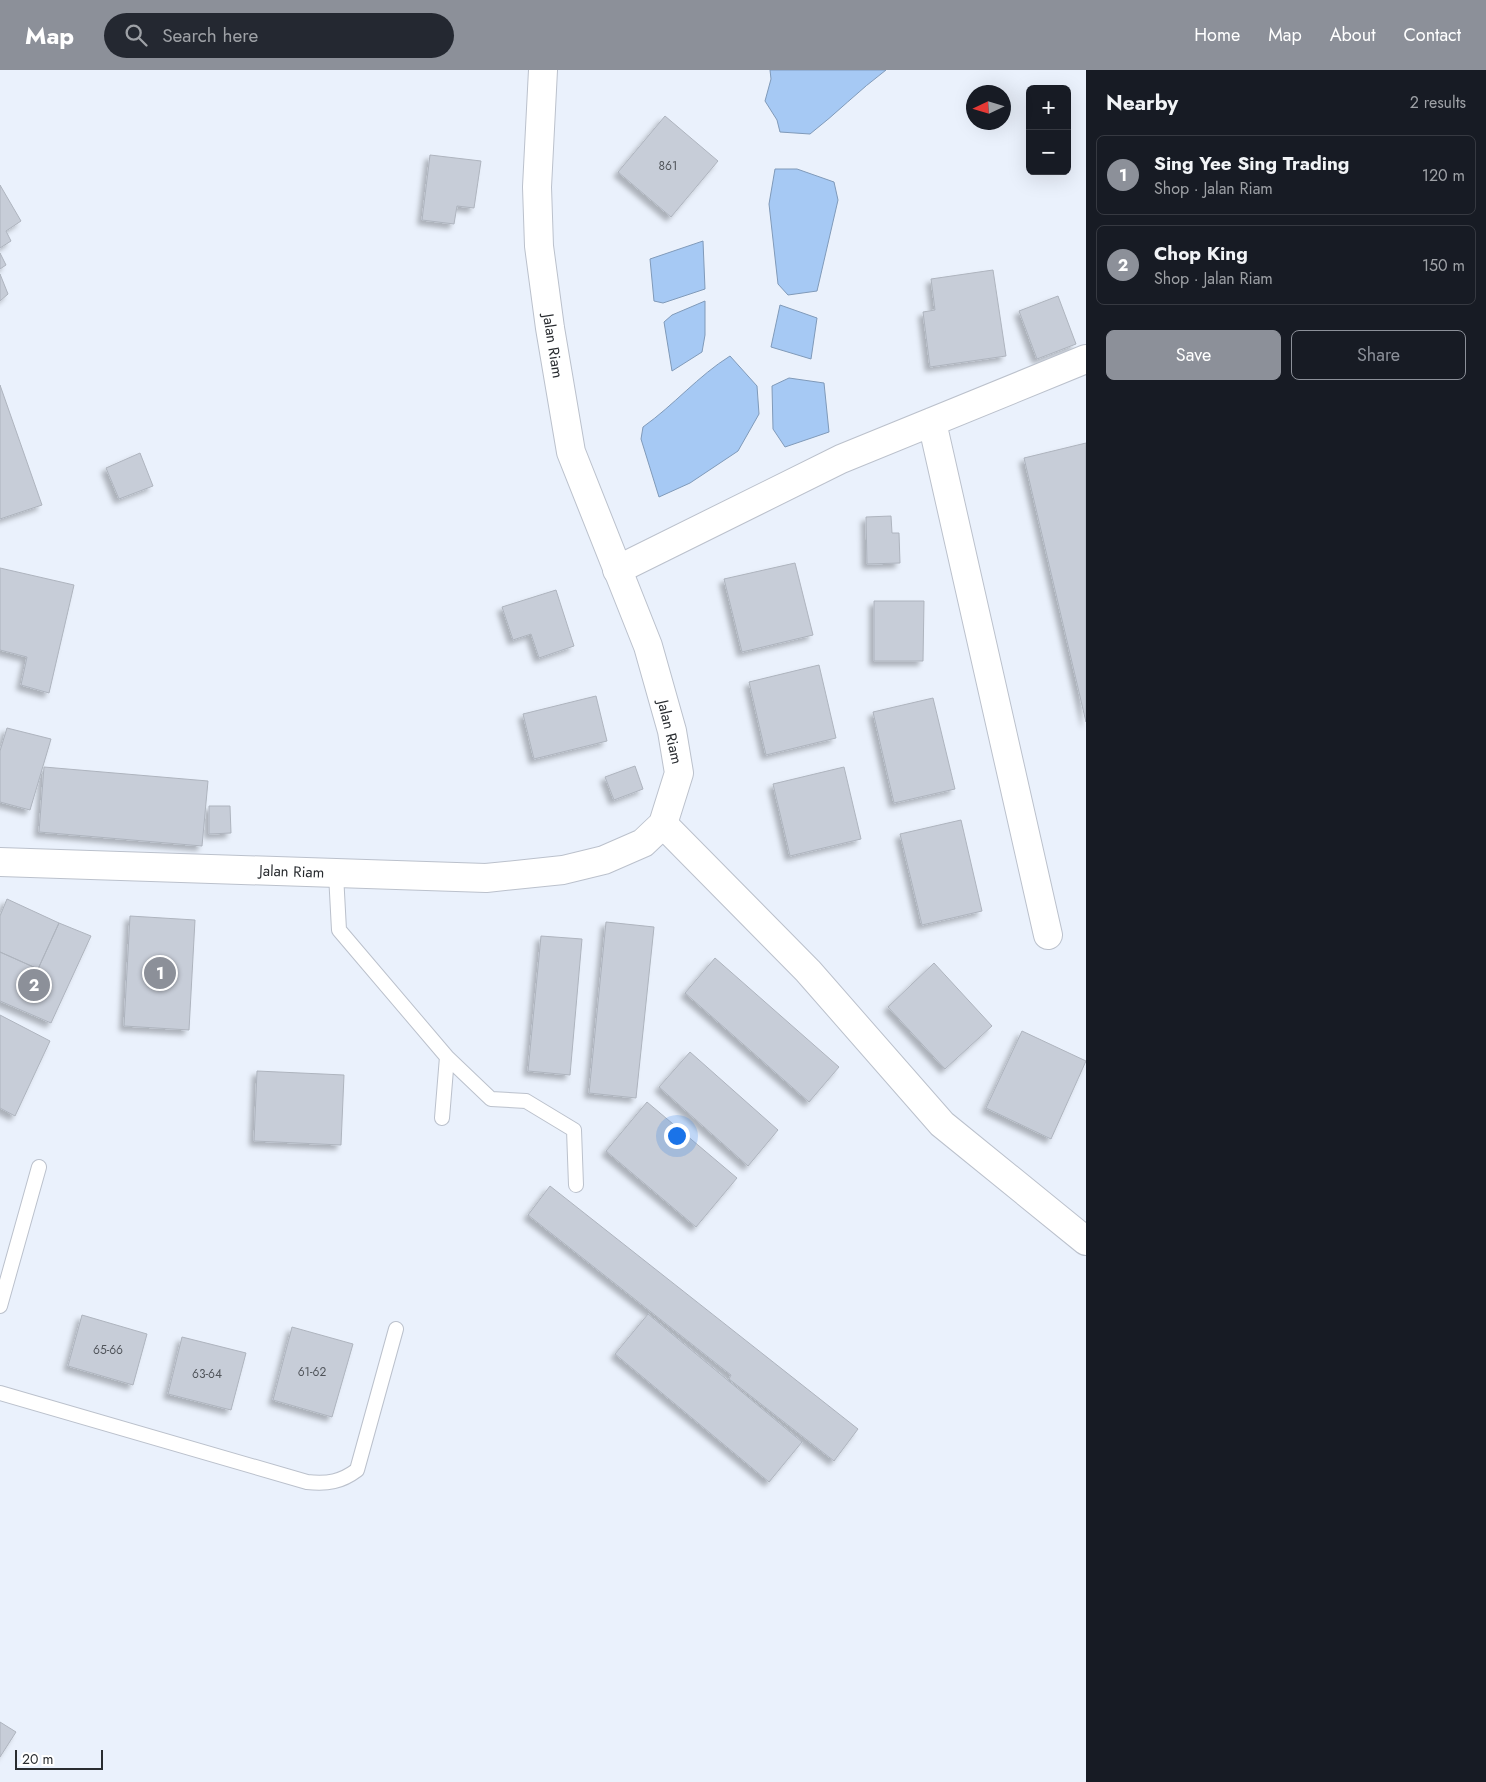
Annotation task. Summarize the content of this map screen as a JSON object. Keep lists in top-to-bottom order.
{
  "streets": {
    "street": ["Jalan Riam"]
  },
  "house_numbers": [
    "861",
    "65-66",
    "61-62",
    "63-64"
  ],
  "scale_bar": "20 m",
  "north": "left",
  "page": {
    "header": "Map",
    "search": "Search here",
    "nav": [
      "Home",
      "Map",
      "About",
      "Contact"
    ],
    "heading": ["Nearby", "2 results"],
    "map_buttons": ["+", "−"],
    "list": [
      {
        "mark": "1",
        "name": "Sing Yee Sing Trading",
        "note": "Shop · Jalan Riam",
        "value": "120 m"
      },
      {
        "mark": "2",
        "name": "Chop King",
        "note": "Shop · Jalan Riam",
        "value": "150 m"
      }
    ],
    "buttons": ["Save", "Share"],
    "pins": ["1", "2"],
    "scale": "20 m"
  }
}
